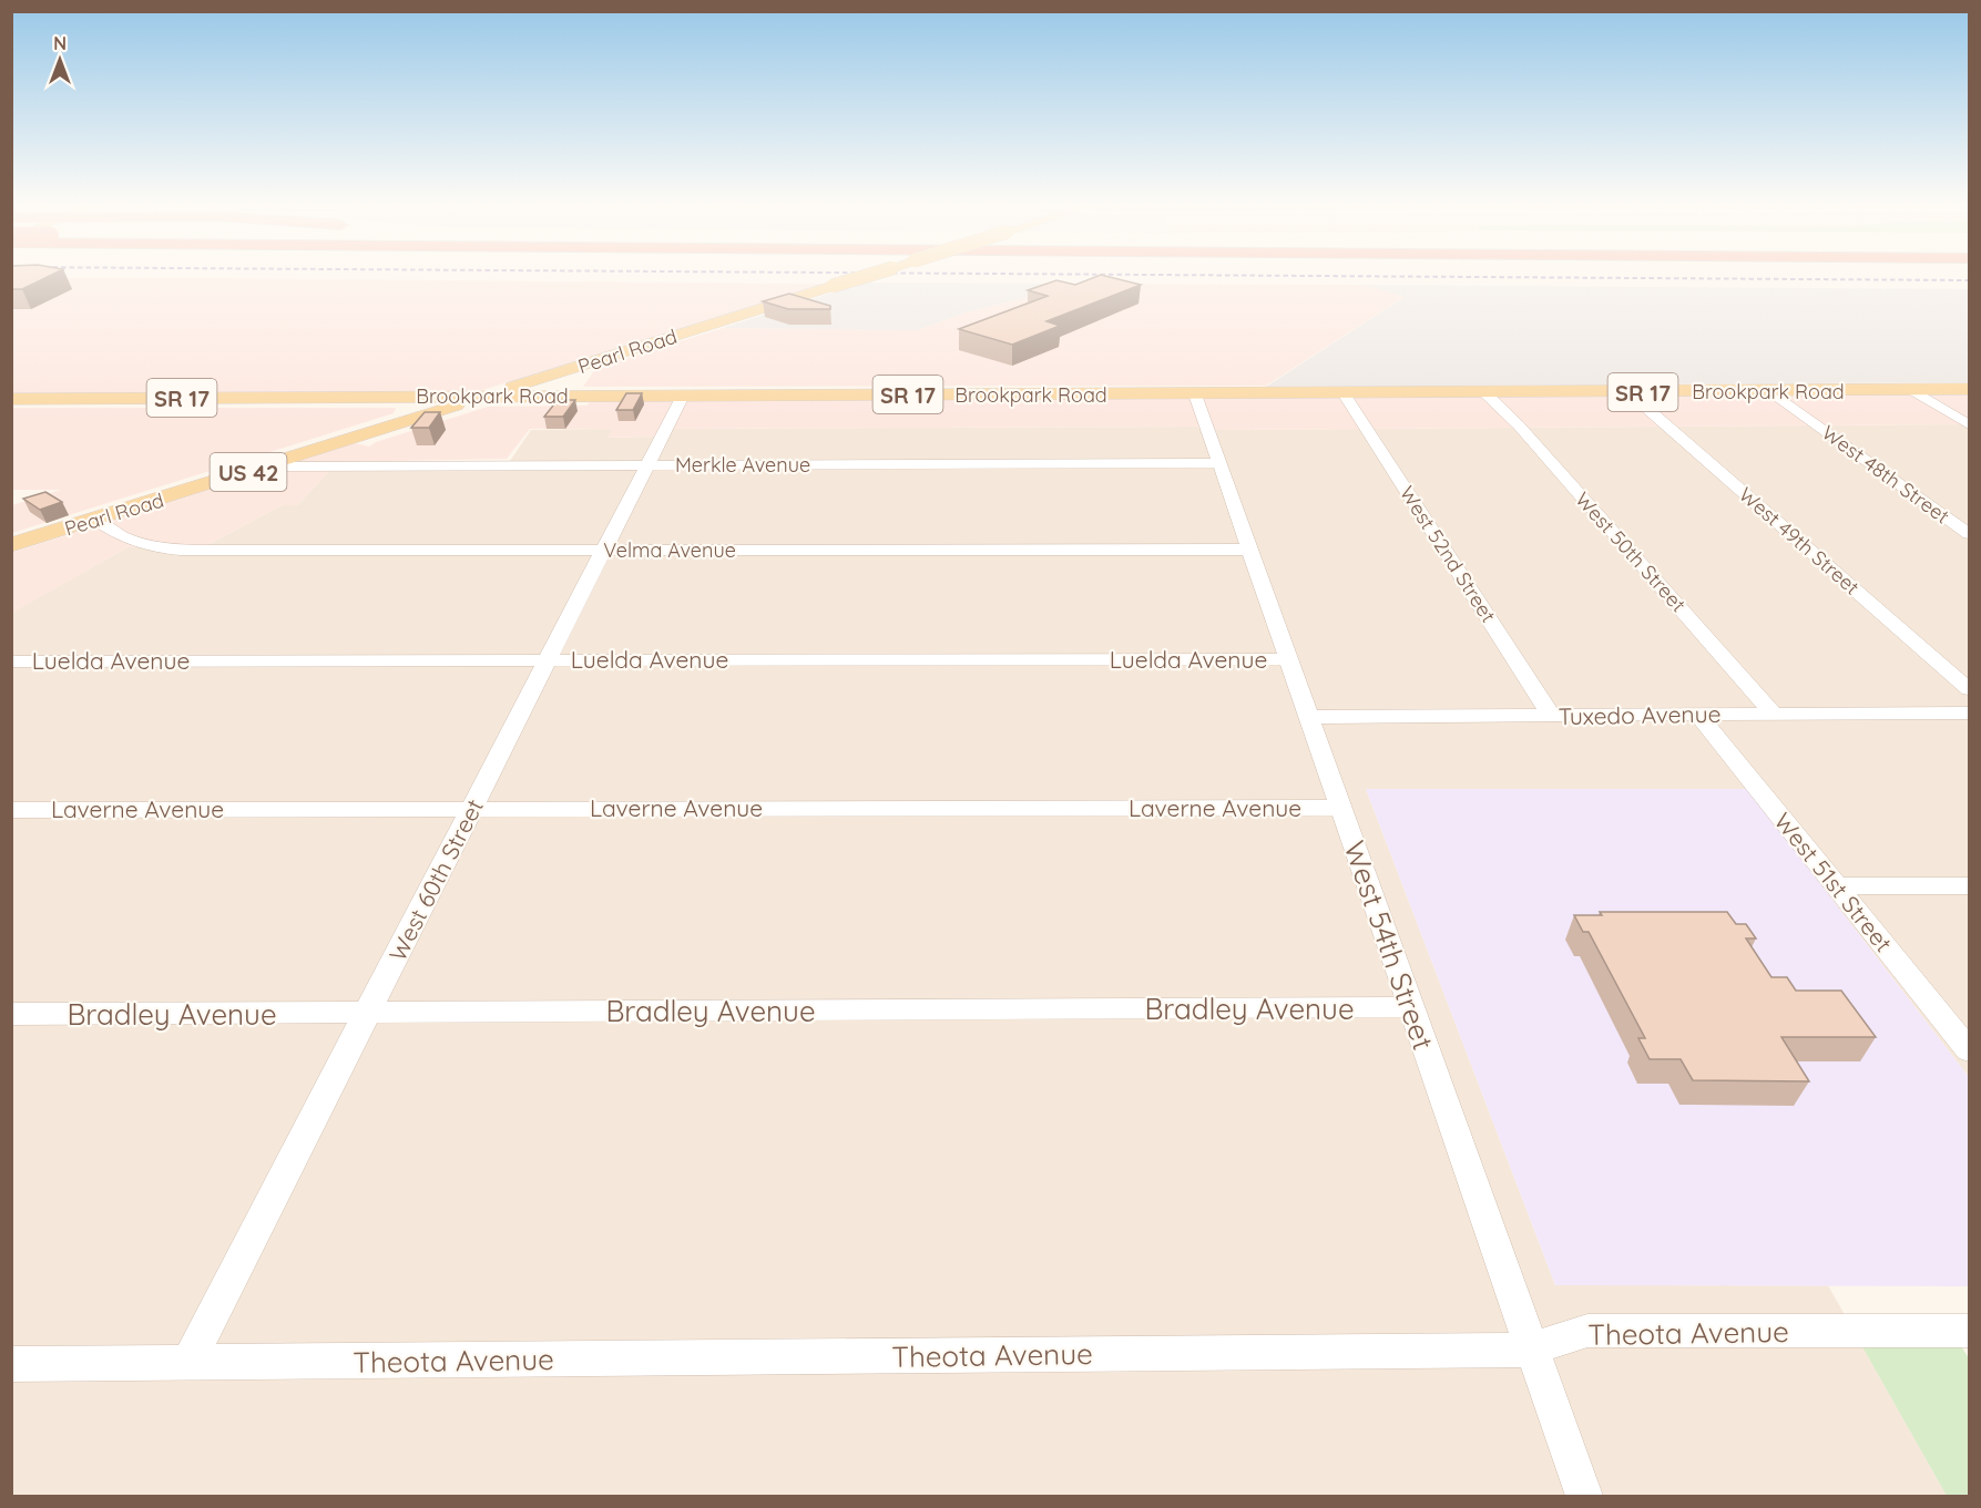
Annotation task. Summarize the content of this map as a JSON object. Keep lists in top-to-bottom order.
{
  "streets": {
    "main road": [
      "Pearl Road",
      "Brookpark Road",
      "SR 17",
      "US 42"
    ],
    "street": [
      "Merkle Avenue",
      "West 48th Street",
      "West 49th Street",
      "Velma Avenue",
      "West 50th Street",
      "West 52nd Street",
      "Luelda Avenue",
      "Tuxedo Avenue",
      "Laverne Avenue",
      "West 60th Street",
      "West 51st Street",
      "West 54th Street",
      "Bradley Avenue",
      "Theota Avenue"
    ]
  },
  "crossings": [
    ["Pearl Road", "Brookpark Road"],
    ["Pearl Road", "Merkle Avenue"],
    ["Pearl Road", "Velma Avenue"],
    ["Brookpark Road", "West 48th Street"],
    ["Brookpark Road", "West 49th Street"],
    ["Brookpark Road", "West 50th Street"],
    ["Brookpark Road", "West 52nd Street"],
    ["Brookpark Road", "West 60th Street"],
    ["Brookpark Road", "West 54th Street"],
    ["Merkle Avenue", "West 60th Street"],
    ["Merkle Avenue", "West 54th Street"],
    ["Velma Avenue", "West 60th Street"],
    ["Velma Avenue", "West 54th Street"],
    ["West 50th Street", "Tuxedo Avenue"],
    ["West 52nd Street", "Tuxedo Avenue"],
    ["Luelda Avenue", "West 60th Street"],
    ["Luelda Avenue", "West 54th Street"],
    ["Tuxedo Avenue", "West 51st Street"],
    ["Tuxedo Avenue", "West 54th Street"],
    ["Laverne Avenue", "West 60th Street"],
    ["Laverne Avenue", "West 54th Street"],
    ["West 60th Street", "Bradley Avenue"],
    ["West 60th Street", "Theota Avenue"],
    ["West 54th Street", "Bradley Avenue"],
    ["West 54th Street", "Theota Avenue"]
  ],
  "north": "top"
}
